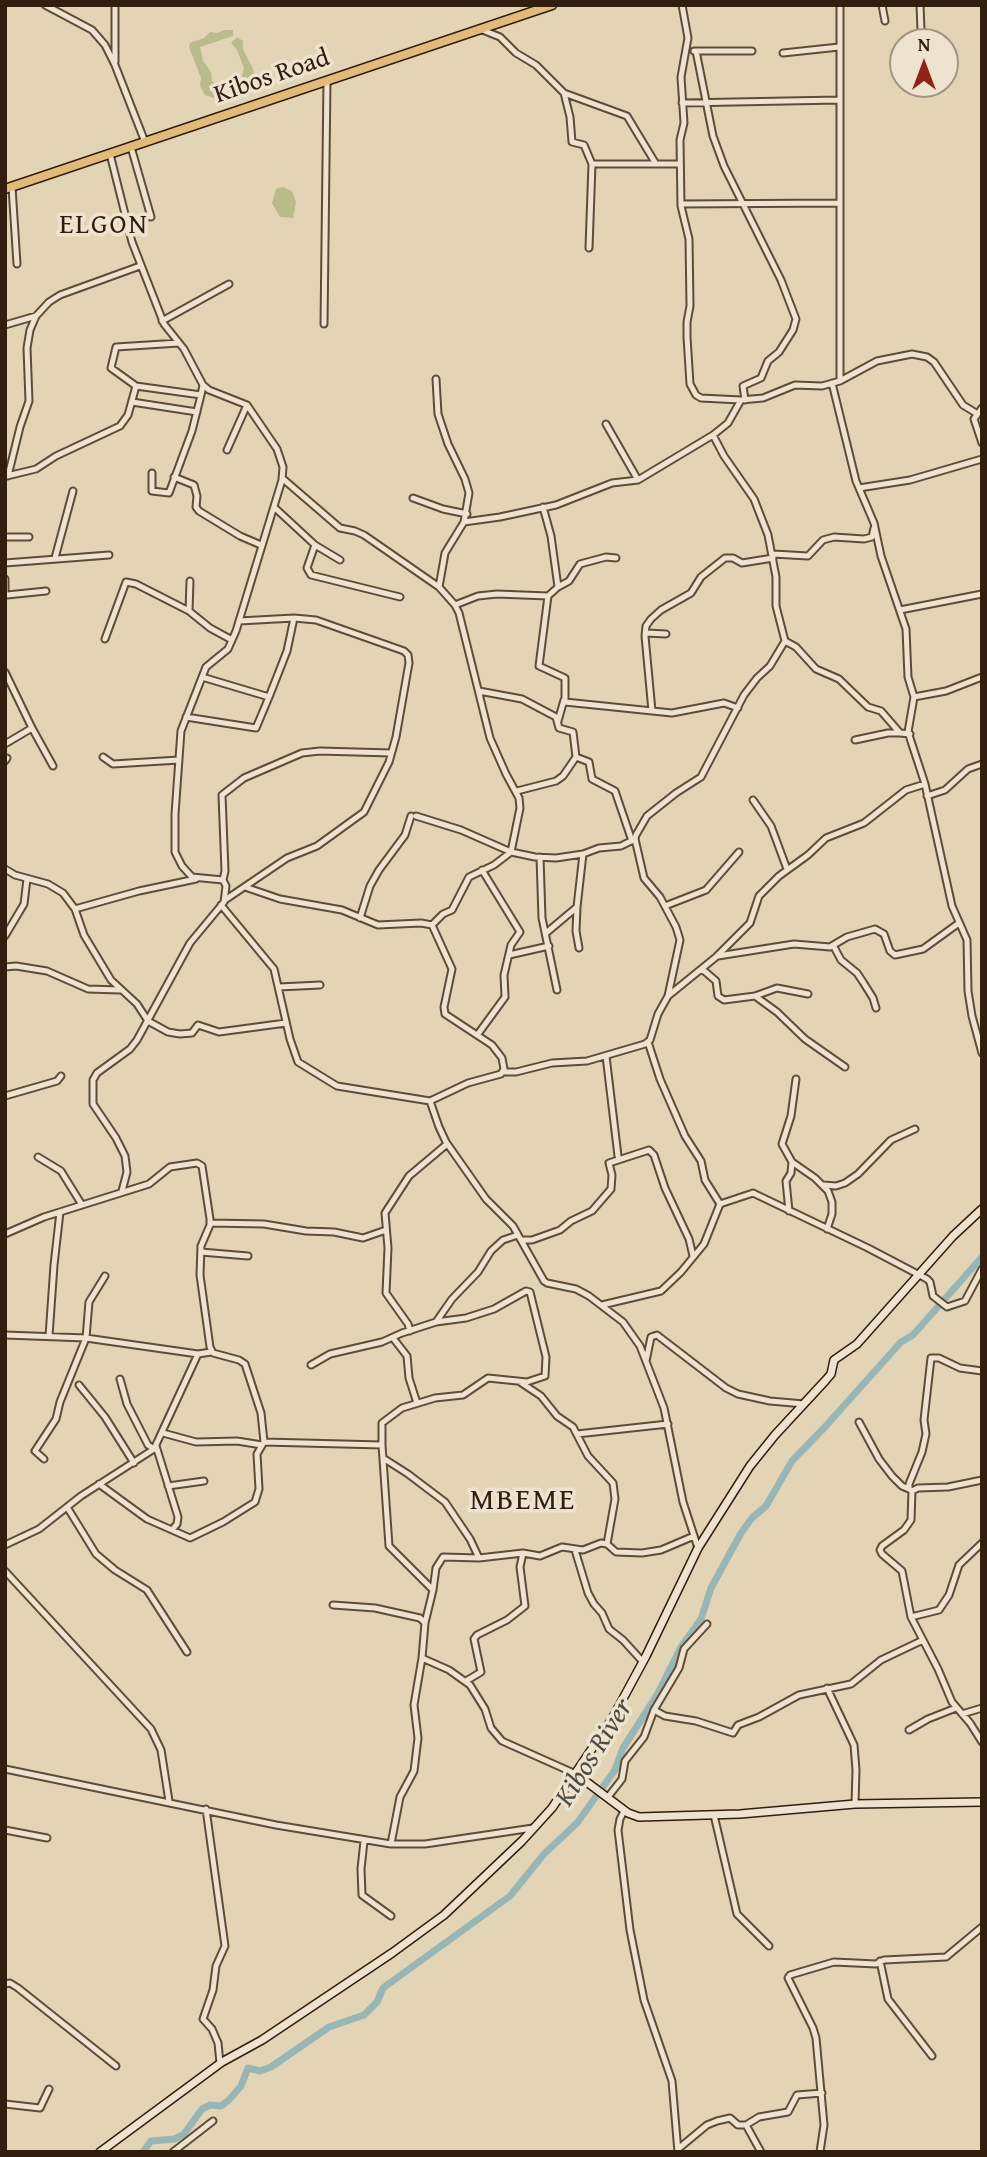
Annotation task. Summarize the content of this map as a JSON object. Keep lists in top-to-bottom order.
{
  "streets": {
    "main road": ["Kibos Road"]
  },
  "districts": ["ELGON", "MBEME"],
  "water": ["Kibos River"],
  "north": "top"
}
